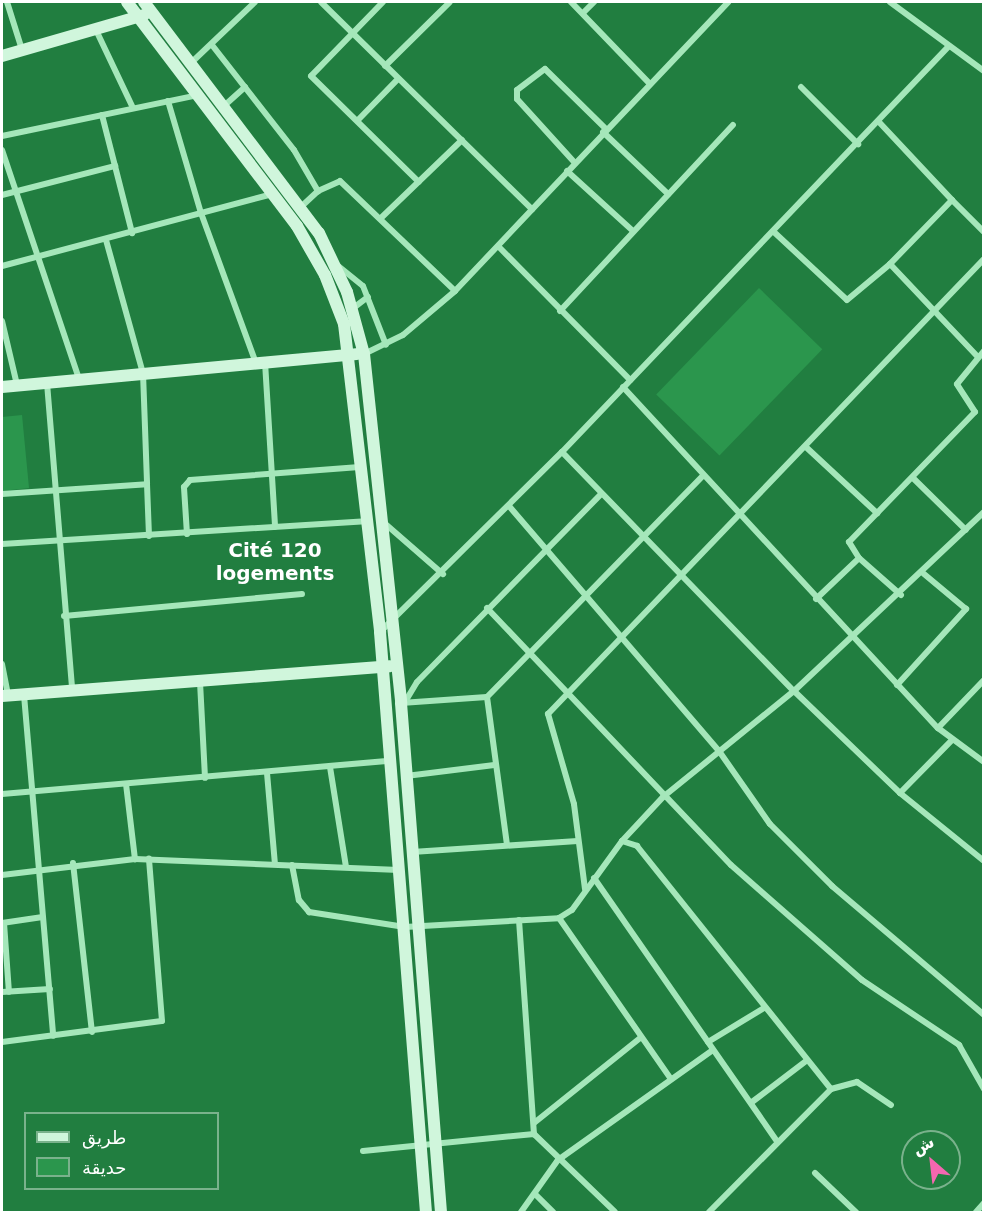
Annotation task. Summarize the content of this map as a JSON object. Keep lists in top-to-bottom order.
{
  "districts": ["Cité 120 logements"],
  "legend": ["طريق", "حديقة"],
  "north": "top left"
}
